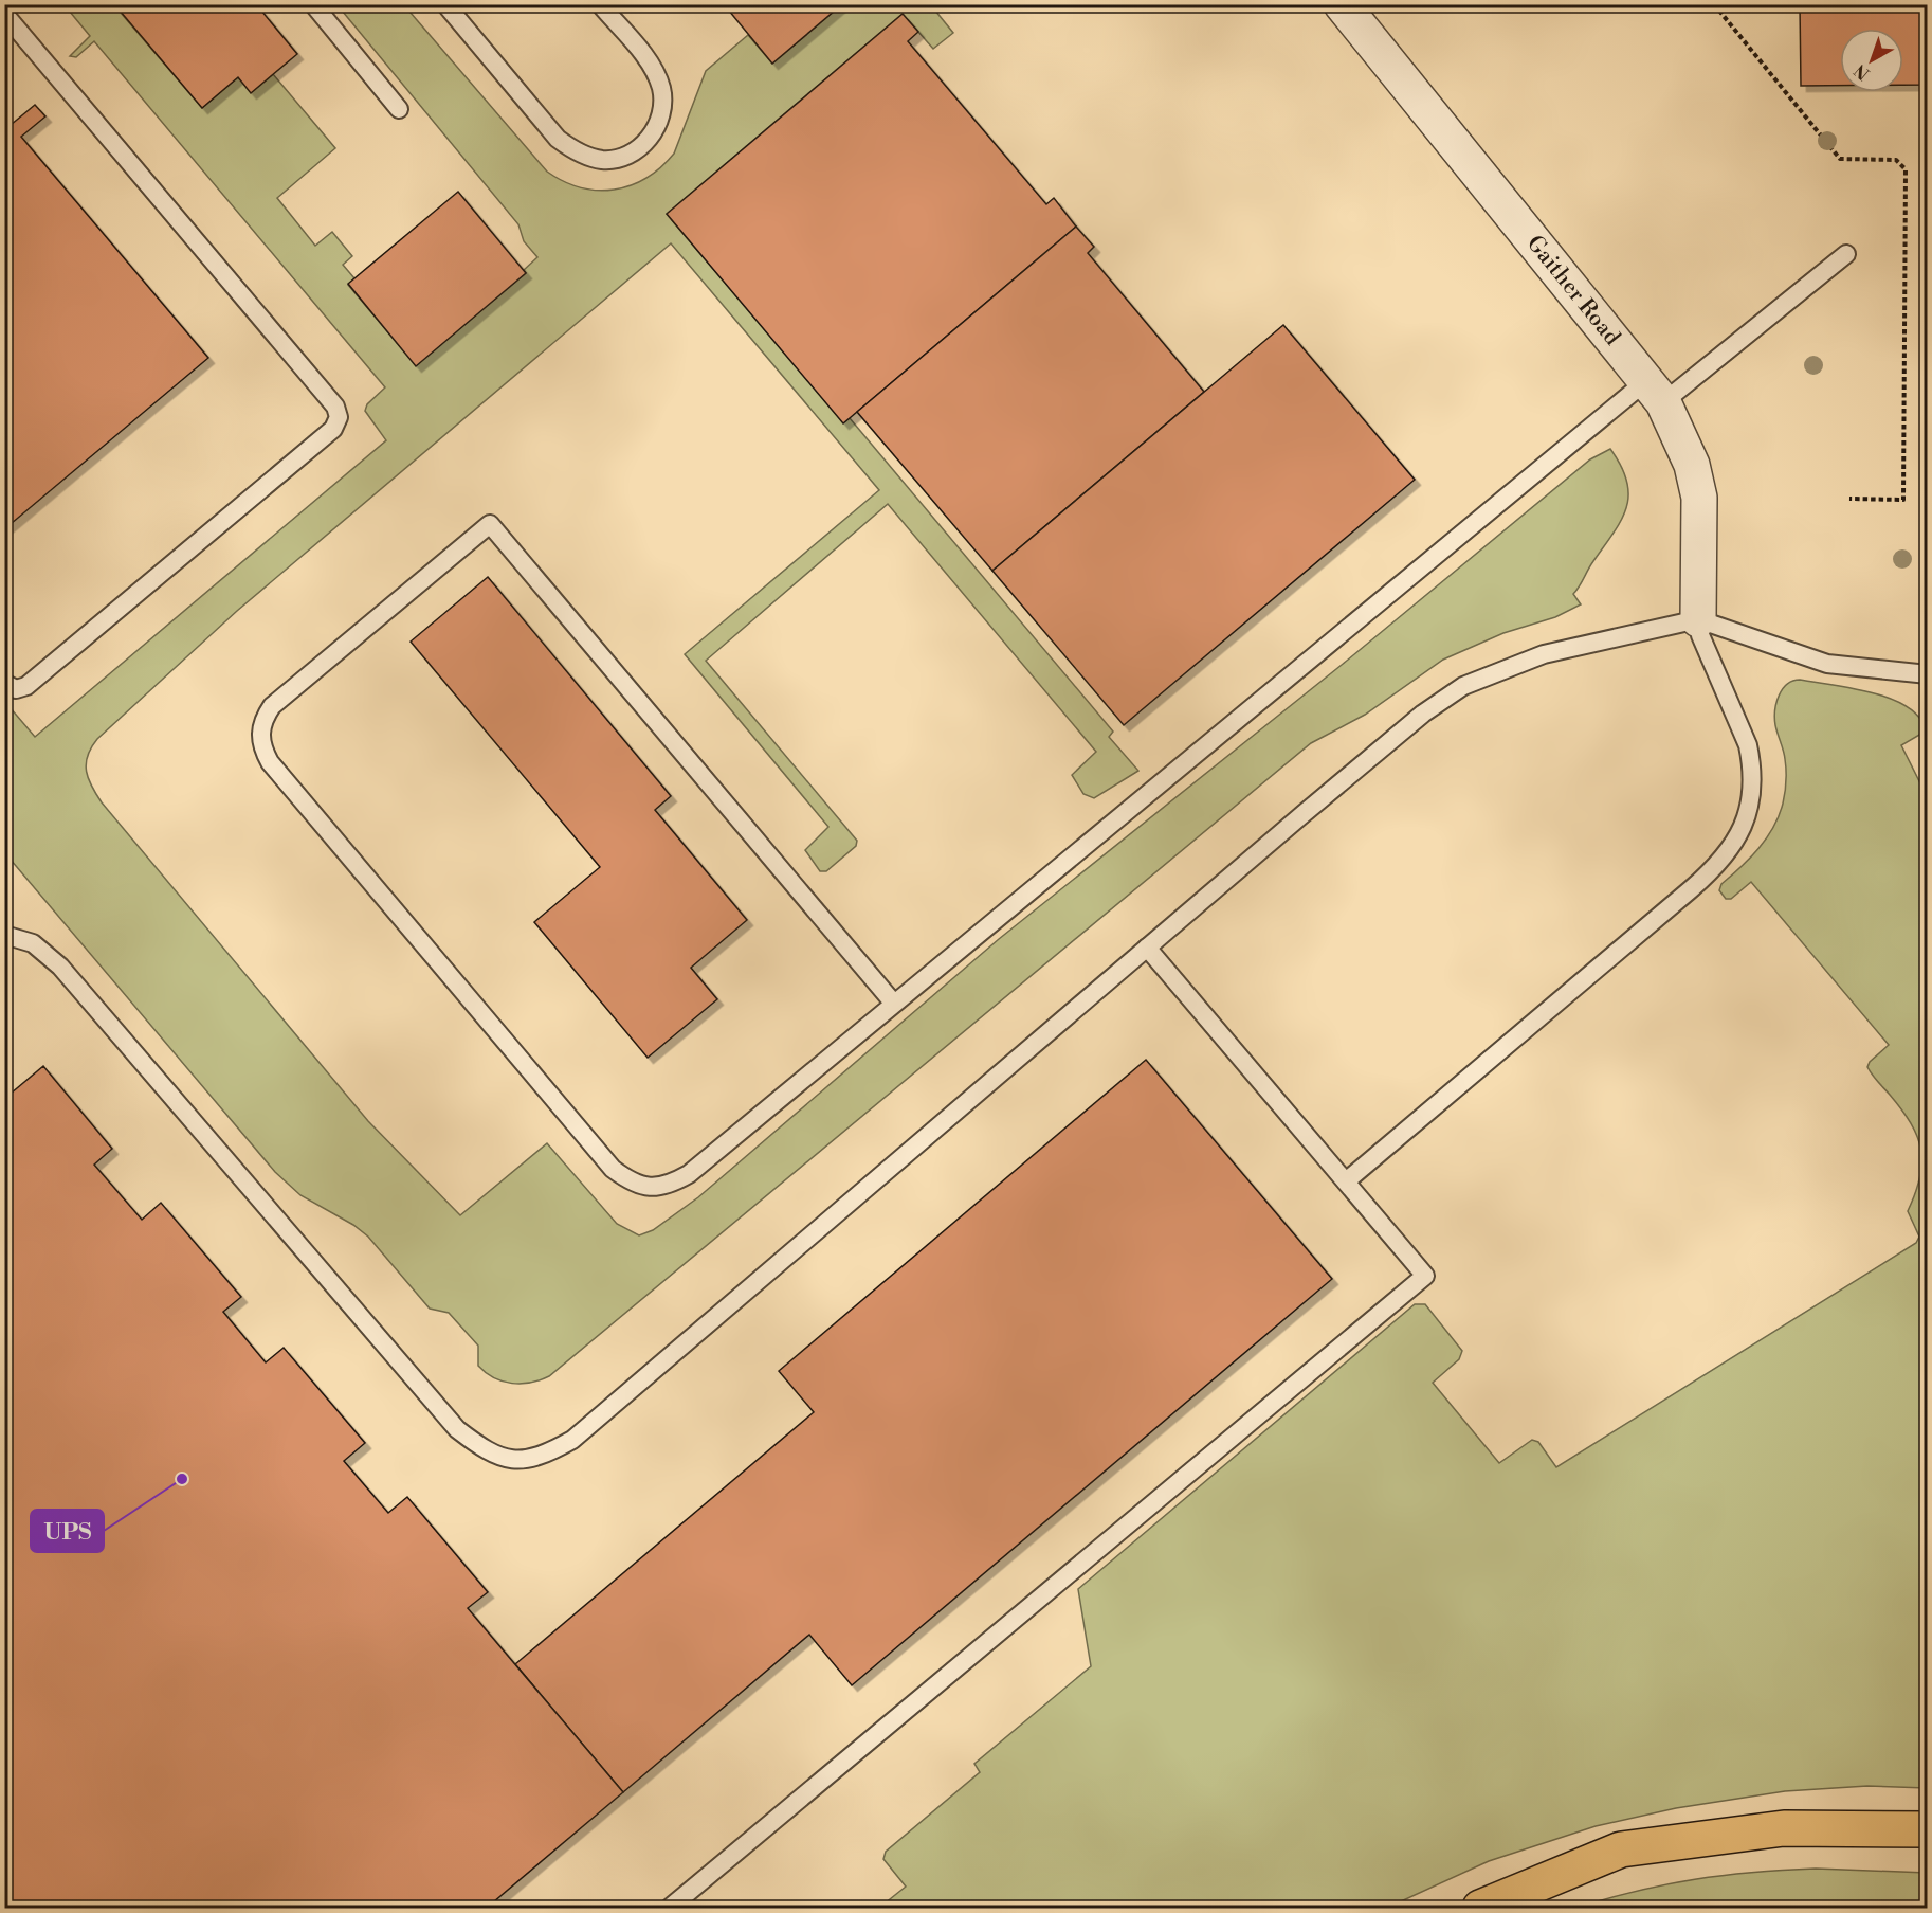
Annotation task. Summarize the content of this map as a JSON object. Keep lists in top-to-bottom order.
{
  "streets": {
    "street": ["Gaither Road"]
  },
  "places": ["UPS"],
  "north": "bottom left"
}
